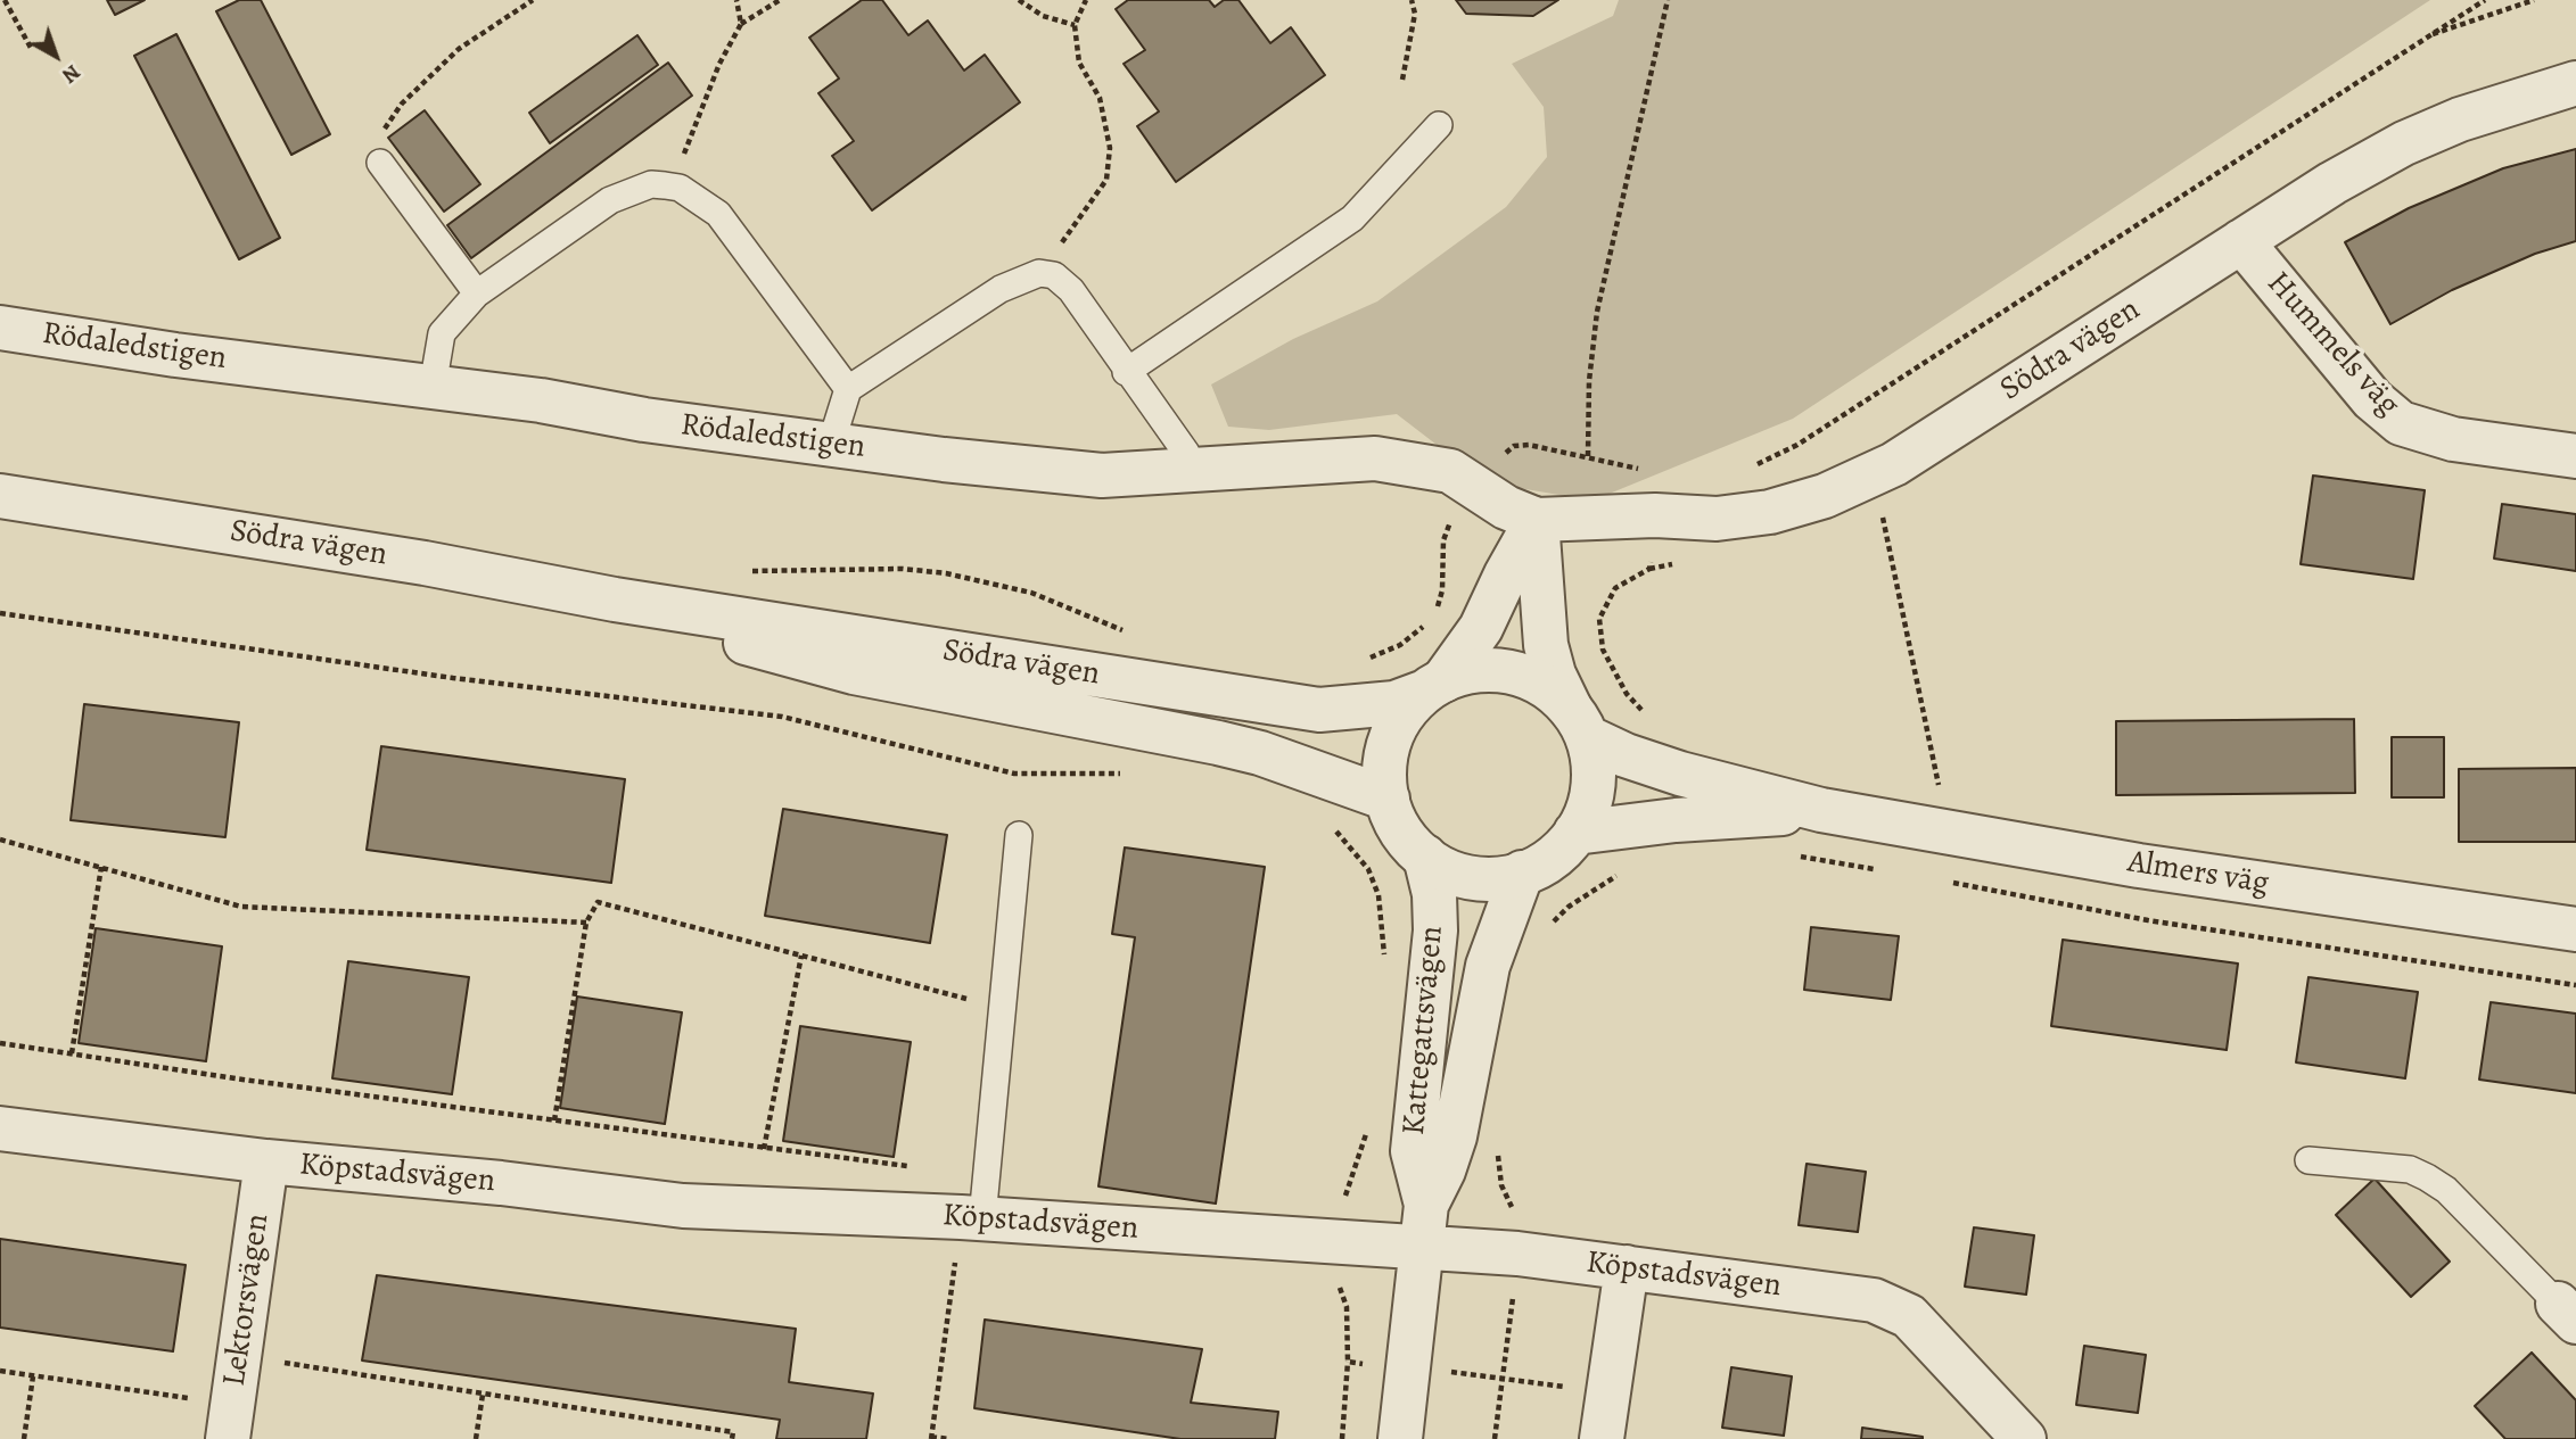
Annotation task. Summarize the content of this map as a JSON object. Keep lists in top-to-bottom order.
{
  "streets": {
    "street": [
      "Hummels väg",
      "Rödaledstigen",
      "Södra vägen",
      "Almers väg",
      "Kattegattsvägen",
      "Köpstadsvägen",
      "Lektorsvägen"
    ]
  },
  "crossings": [
    ["Hummels väg", "Södra vägen"],
    ["Rödaledstigen", "Södra vägen"],
    ["Södra vägen", "Almers väg"],
    ["Södra vägen", "Kattegattsvägen"],
    ["Almers väg", "Kattegattsvägen"],
    ["Kattegattsvägen", "Köpstadsvägen"],
    ["Köpstadsvägen", "Lektorsvägen"]
  ],
  "north": "bottom right"
}
